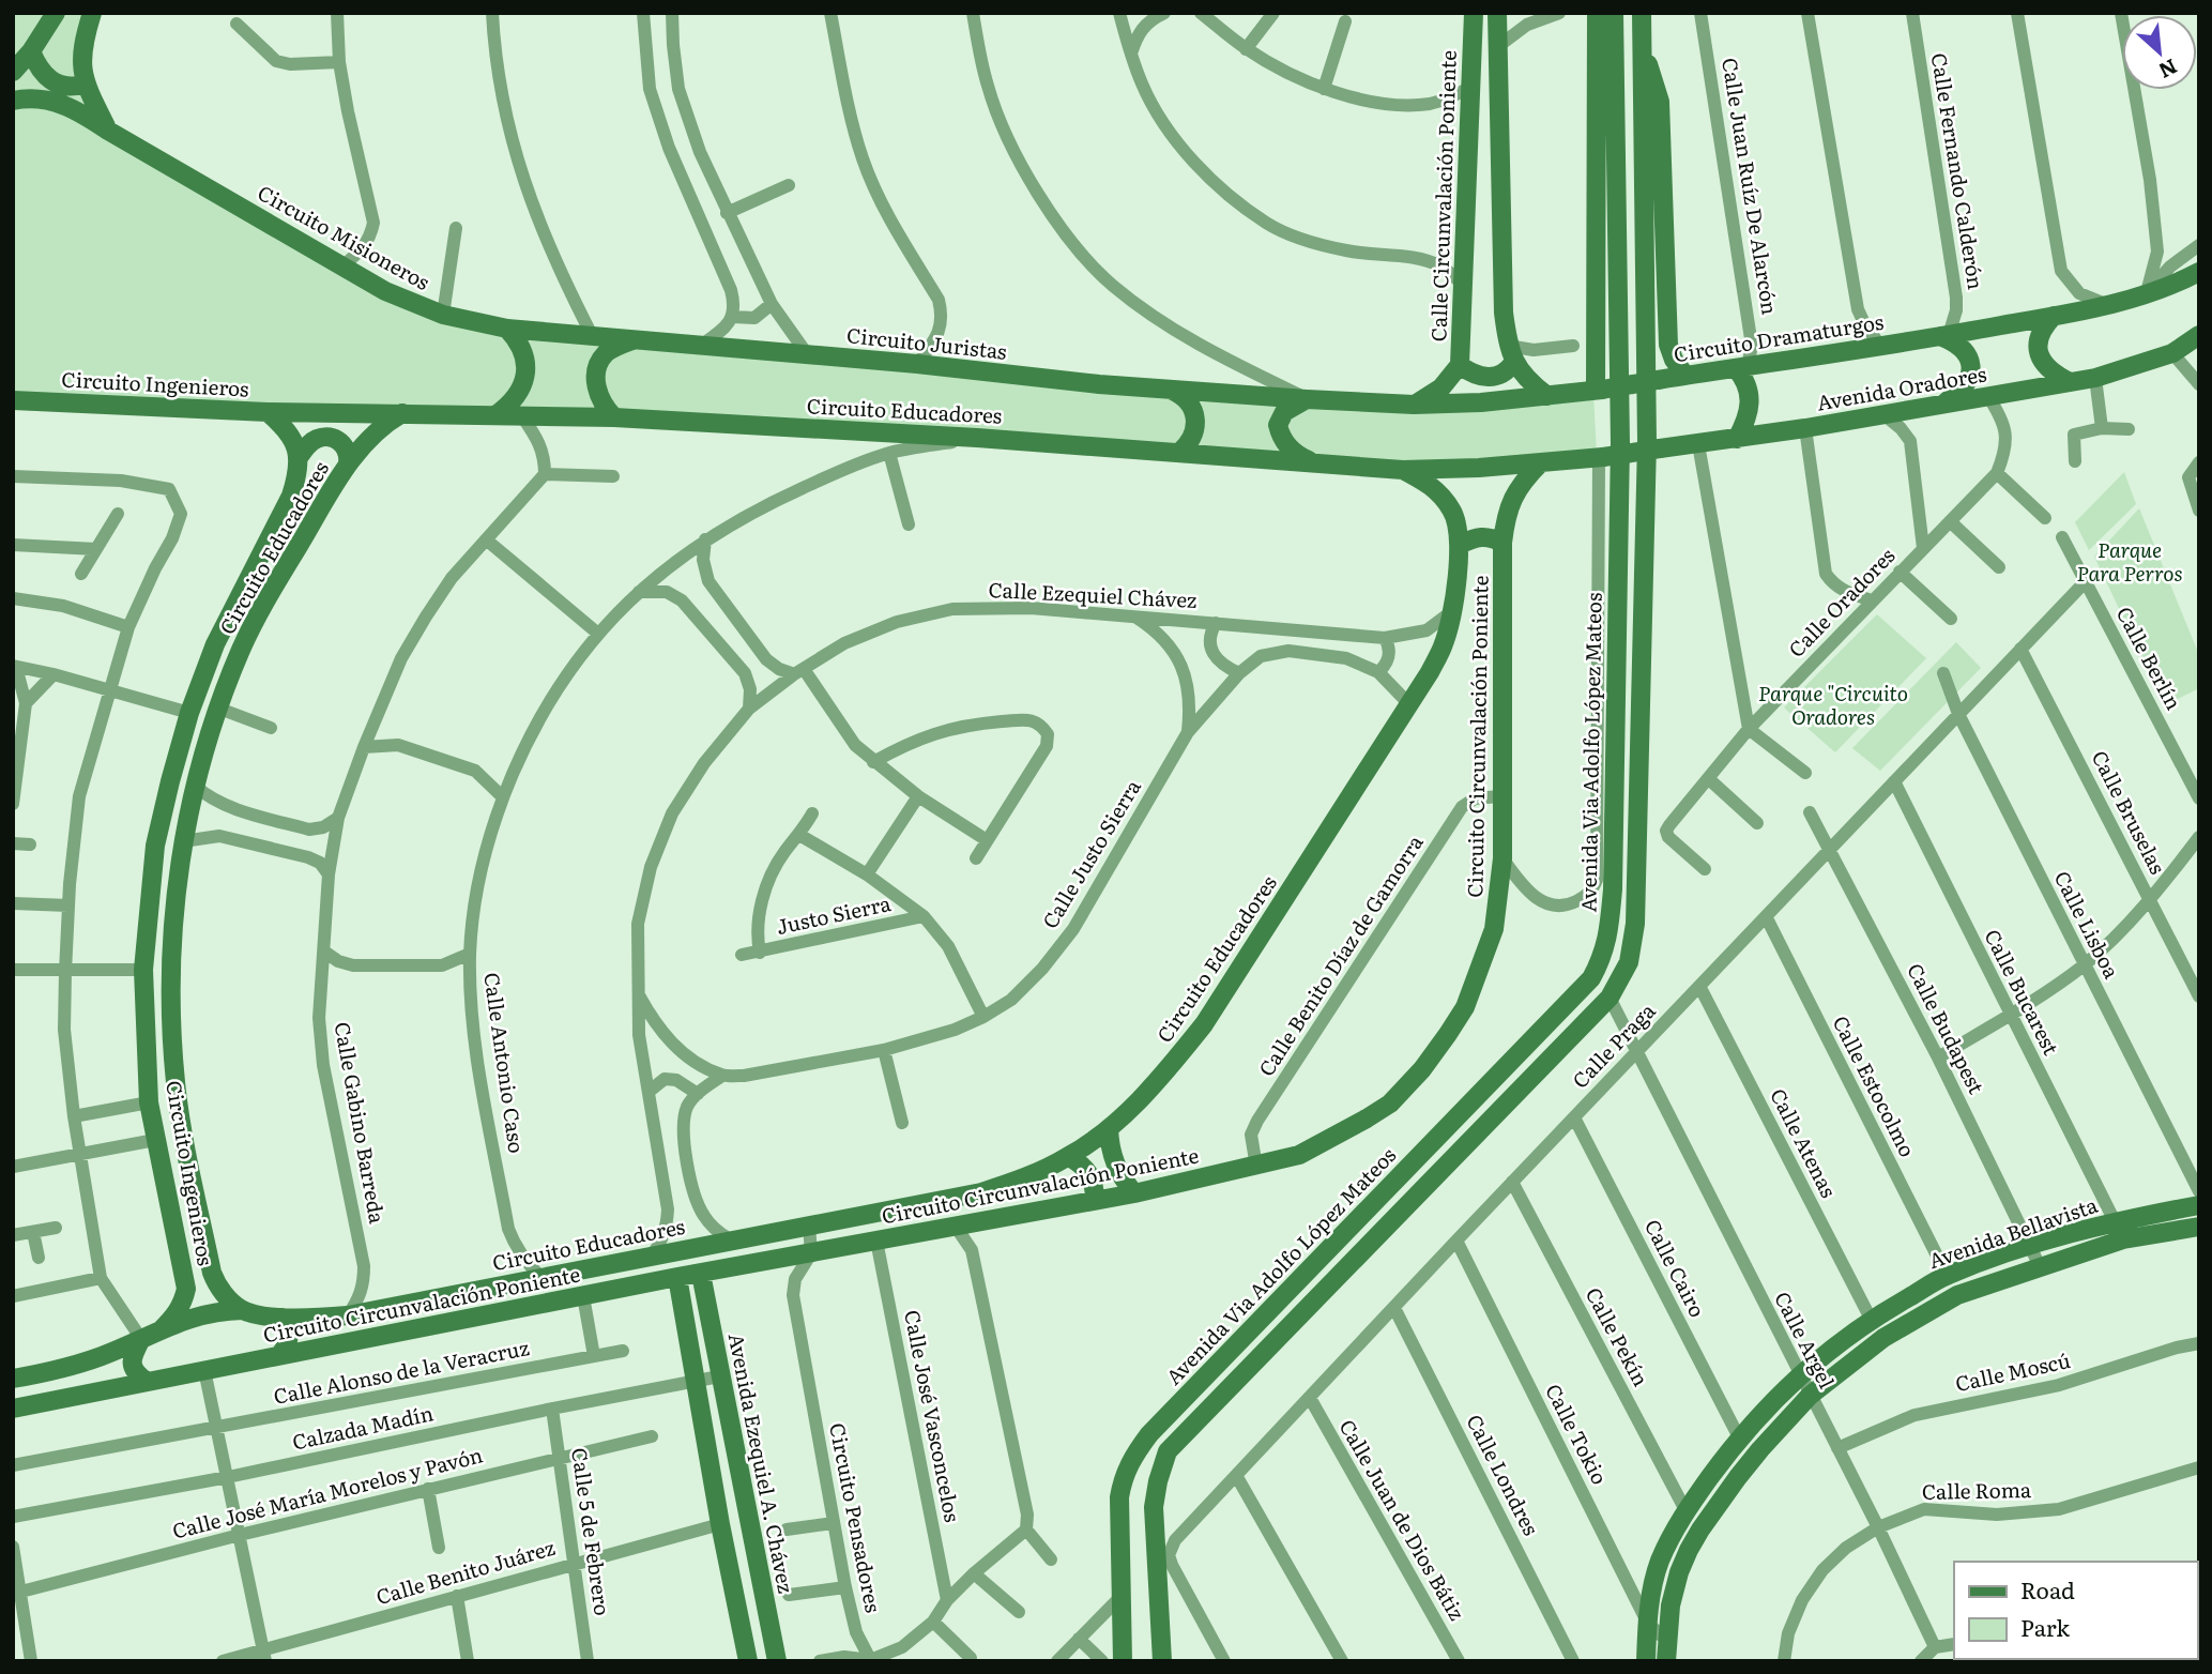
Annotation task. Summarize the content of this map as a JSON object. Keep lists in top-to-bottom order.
{
  "streets": {
    "main road": [
      "Calle Circunvalación Poniente",
      "Circuito Misioneros",
      "Circuito Dramaturgos",
      "Circuito Juristas",
      "Circuito Ingenieros",
      "Avenida Oradores",
      "Circuito Educadores",
      "Circuito Circunvalación Poniente",
      "Avenida Via Adolfo López Mateos",
      "Avenida Bellavista",
      "Avenida Ezequiel A. Chávez"
    ],
    "street": [
      "Calle Fernando Calderón",
      "Calle Juan Ruíz De Alarcón",
      "Calle Ezequiel Chávez",
      "Calle Oradores",
      "Calle Berlín",
      "Calle Bruselas",
      "Calle Justo Sierra",
      "Justo Sierra",
      "Calle Lisboa",
      "Calle Benito Díaz de Gamorra",
      "Calle Bucarest",
      "Calle Budapest",
      "Calle Praga",
      "Calle Antonio Caso",
      "Calle Estocolmo",
      "Calle Gabino Barreda",
      "Calle Atenas",
      "Calle Cairo",
      "Calle Pekín",
      "Calle Argel",
      "Calle Alonso de la Veracruz",
      "Calle Moscú",
      "Calle José Vasconcelos",
      "Calzada Madín",
      "Calle Tokio",
      "Calle Londres",
      "Calle Roma",
      "Calle José María Morelos y Pavón",
      "Circuito Pensadores",
      "Calle Juan de Dios Bátiz",
      "Calle 5 de Febrero",
      "Calle Benito Juárez"
    ]
  },
  "crossings": [
    ["Calle Fernando Calderón", "Circuito Dramaturgos"],
    ["Calle Juan Ruíz De Alarcón", "Circuito Dramaturgos"],
    ["Calle Circunvalación Poniente", "Circuito Dramaturgos"],
    ["Calle Circunvalación Poniente", "Circuito Juristas"],
    ["Circuito Misioneros", "Circuito Juristas"],
    ["Circuito Dramaturgos", "Circuito Juristas"],
    ["Circuito Ingenieros", "Circuito Educadores"],
    ["Avenida Oradores", "Circuito Educadores"],
    ["Avenida Oradores", "Calle Oradores"],
    ["Circuito Educadores", "Calle Ezequiel Chávez"],
    ["Circuito Educadores", "Circuito Circunvalación Poniente"],
    ["Circuito Educadores", "Calle Justo Sierra"],
    ["Circuito Educadores", "Calle Antonio Caso"],
    ["Circuito Educadores", "Calle Gabino Barreda"],
    ["Calle Ezequiel Chávez", "Calle Justo Sierra"],
    ["Calle Berlín", "Calle Praga"],
    ["Circuito Circunvalación Poniente", "Calle Benito Díaz de Gamorra"],
    ["Circuito Circunvalación Poniente", "Calle José Vasconcelos"],
    ["Circuito Circunvalación Poniente", "Avenida Ezequiel A. Chávez"],
    ["Circuito Circunvalación Poniente", "Circuito Pensadores"],
    ["Calle Bruselas", "Calle Praga"],
    ["Calle Justo Sierra", "Justo Sierra"],
    ["Calle Lisboa", "Calle Praga"],
    ["Calle Bucarest", "Calle Praga"],
    ["Calle Bucarest", "Avenida Bellavista"],
    ["Calle Budapest", "Calle Praga"],
    ["Calle Budapest", "Avenida Bellavista"],
    ["Calle Praga", "Calle Estocolmo"],
    ["Calle Praga", "Calle Atenas"],
    ["Calle Praga", "Calle Cairo"],
    ["Calle Praga", "Calle Pekín"],
    ["Calle Praga", "Calle Argel"],
    ["Calle Praga", "Calle Tokio"],
    ["Calle Praga", "Calle Londres"],
    ["Calle Praga", "Calle Juan de Dios Bátiz"],
    ["Calle Estocolmo", "Avenida Bellavista"],
    ["Calle Atenas", "Avenida Bellavista"],
    ["Avenida Bellavista", "Calle Cairo"],
    ["Avenida Bellavista", "Calle Pekín"],
    ["Avenida Bellavista", "Calle Argel"],
    ["Avenida Bellavista", "Calle Tokio"],
    ["Calle Argel", "Calle Moscú"],
    ["Calle Argel", "Calle Roma"],
    ["Calzada Madín", "Avenida Ezequiel A. Chávez"],
    ["Calzada Madín", "Calle 5 de Febrero"],
    ["Calle José María Morelos y Pavón", "Calle 5 de Febrero"],
    ["Calle 5 de Febrero", "Calle Benito Juárez"]
  ],
  "parks": ["Parque Para Perros", "Parque \"Circuito Oradores"],
  "legend": ["Road", "Park"],
  "north": "bottom right"
}
